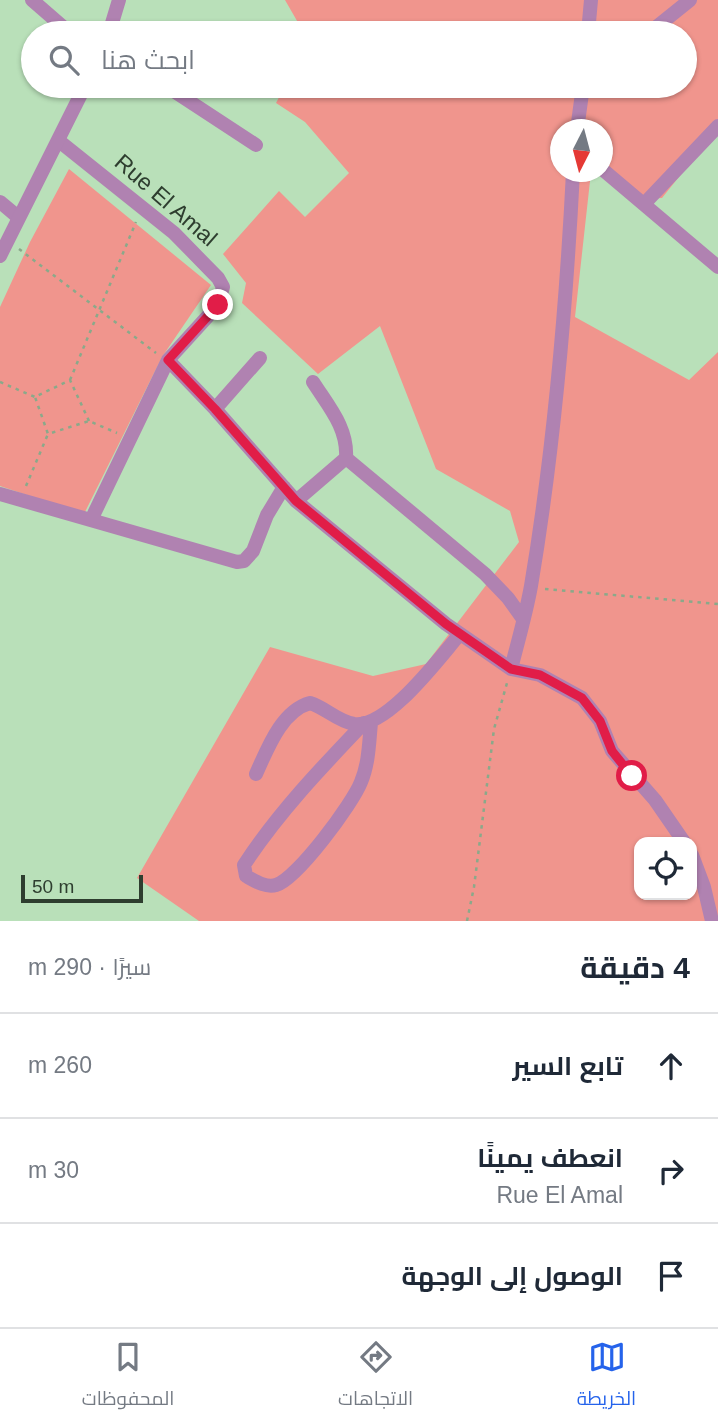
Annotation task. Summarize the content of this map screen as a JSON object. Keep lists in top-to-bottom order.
{
  "streets": {
    "street": ["Rue El Amal"]
  },
  "scale_bar": "50 m",
  "north": "bottom",
  "page": {
    "search": "ابحث هنا",
    "scale": "50 m",
    "heading": ["4 دقيقة", "سيرًا · 290 m"],
    "list": [
      ["تابع السير", "260 m"],
      ["انعطف يمينًا", "Rue El Amal", "30 m"],
      "الوصول إلى الوجهة"
    ],
    "nav": ["الخريطة", "الاتجاهات", "المحفوظات"]
  }
}
